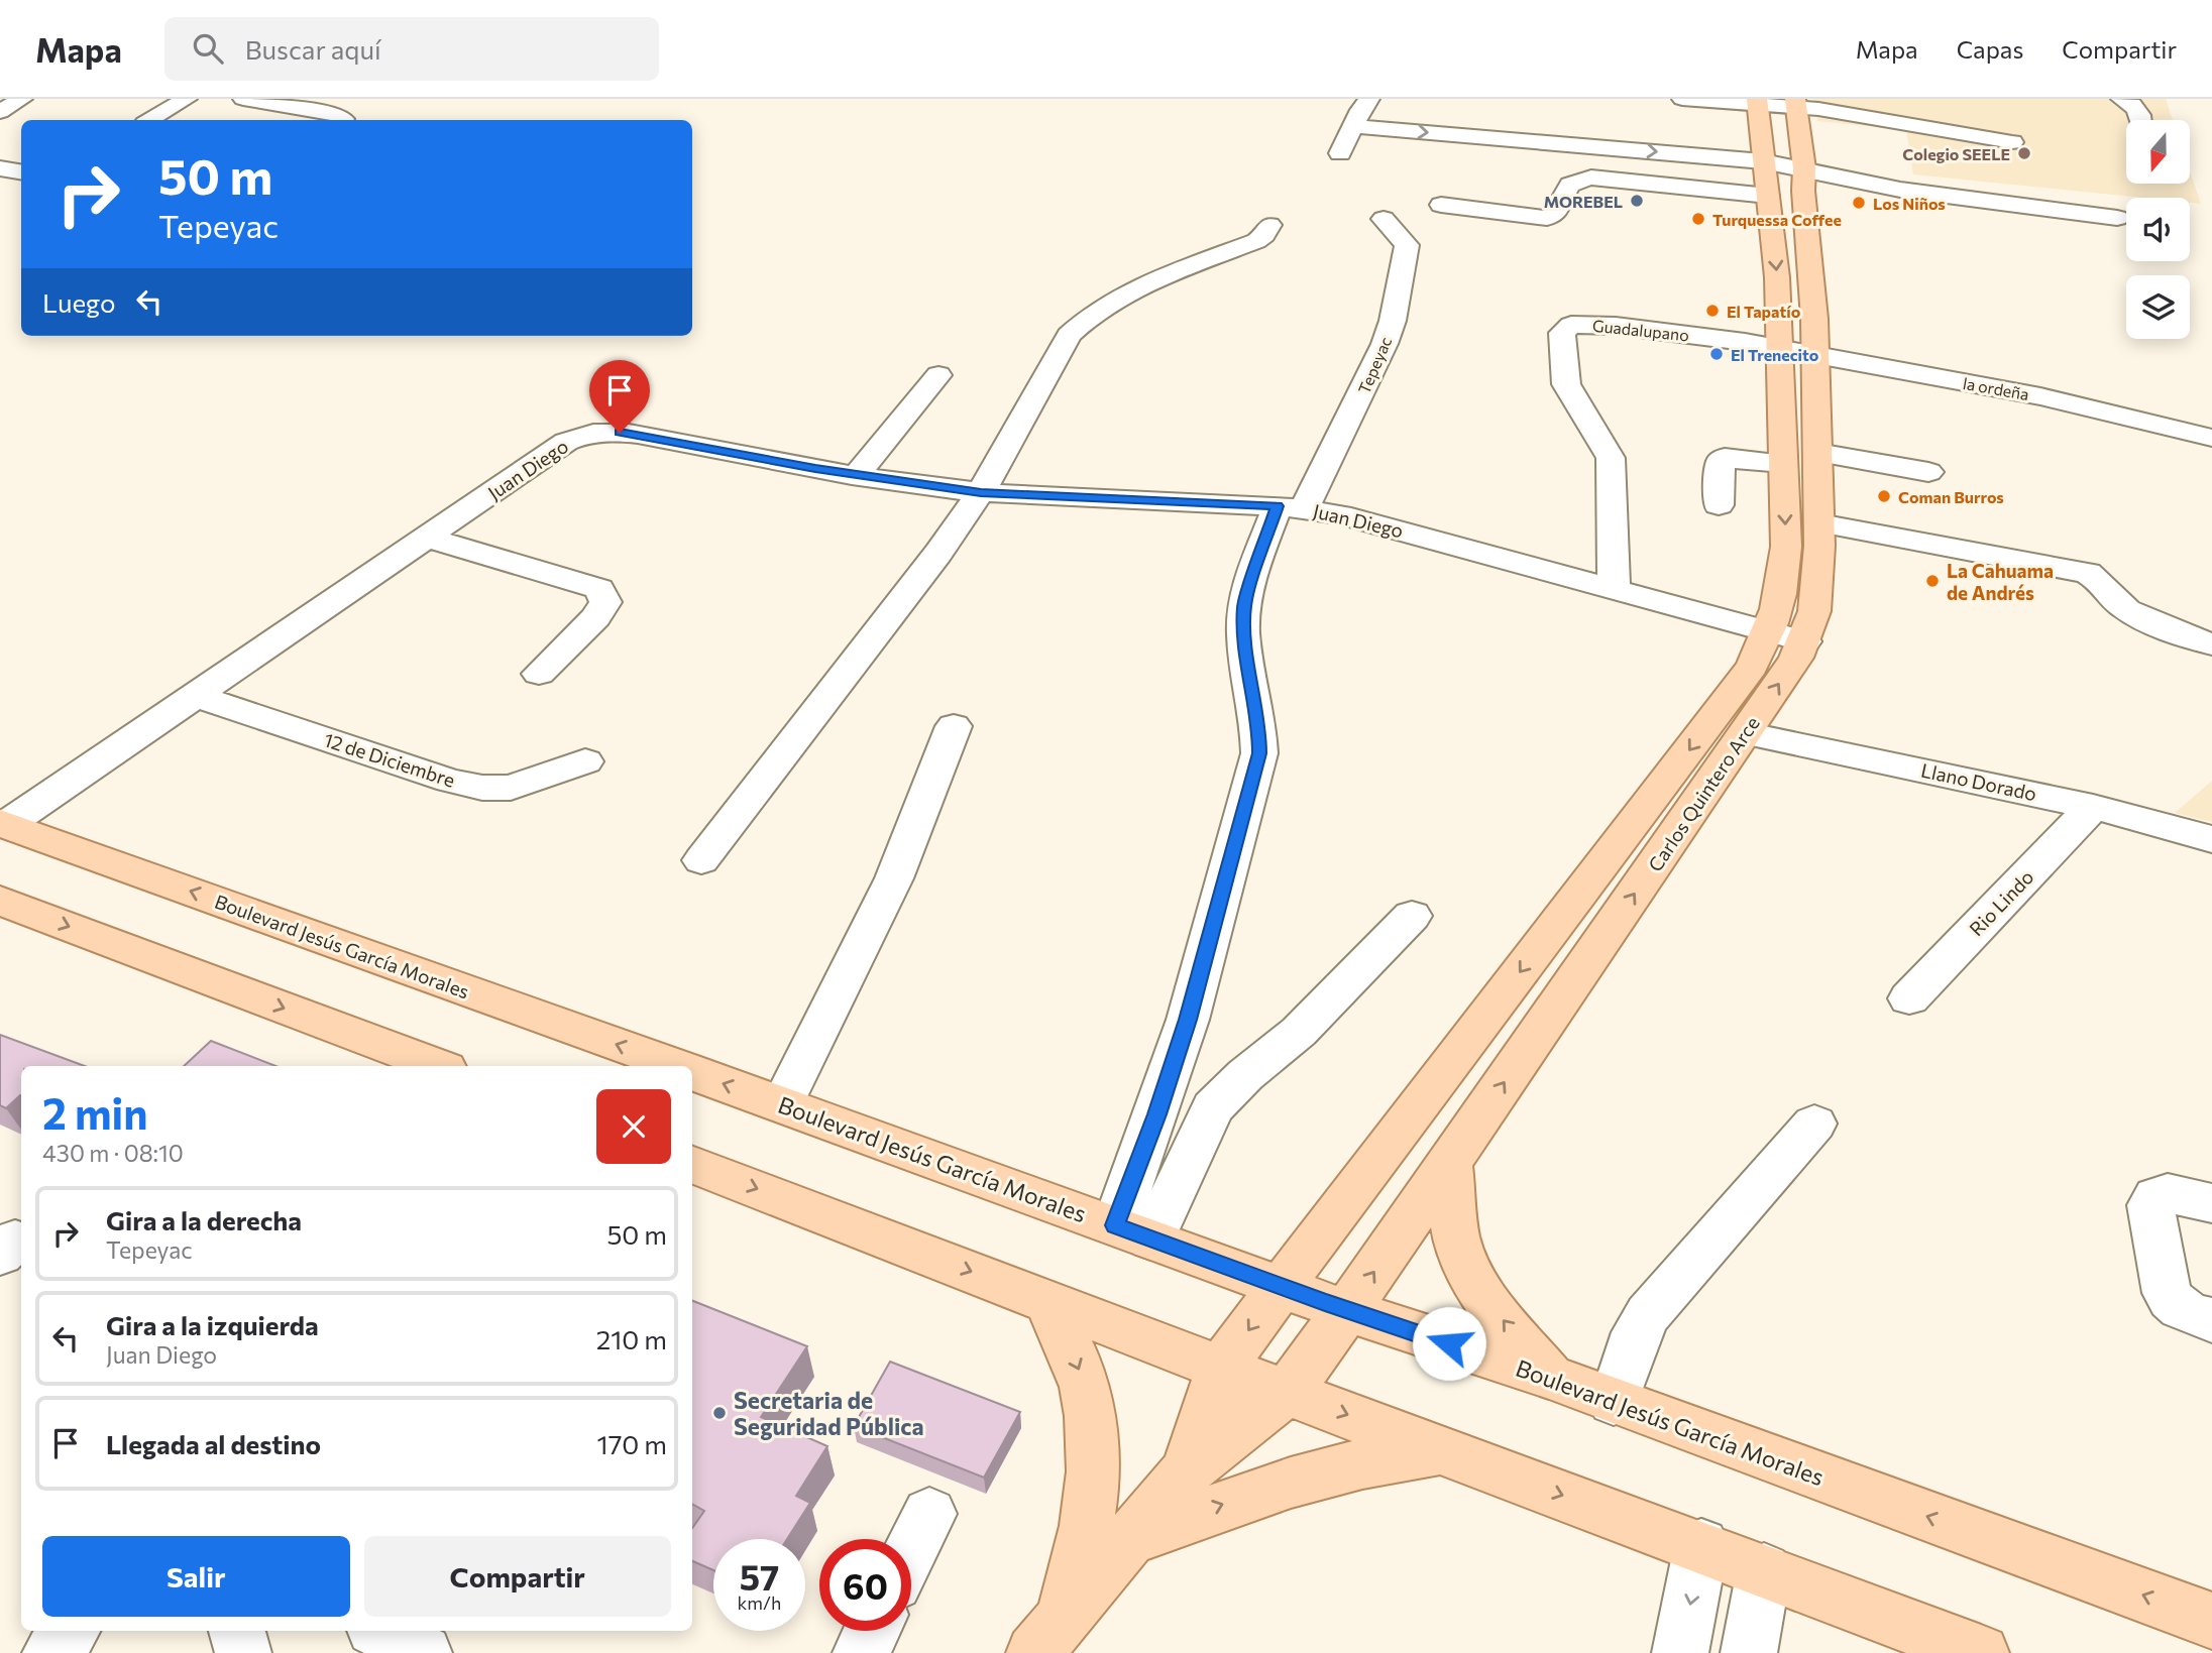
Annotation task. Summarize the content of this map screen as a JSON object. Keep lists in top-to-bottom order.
{
  "streets": {
    "main road": ["Carlos Quintero Arce", "Boulevard Jesús García Morales"],
    "street": [
      "Guadalupano",
      "Tepeyac",
      "la ordeña",
      "Juan Diego",
      "12 de Diciembre",
      "Llano Dorado",
      "Rio Lindo"
    ]
  },
  "crossings": [
    ["Guadalupano", "la ordeña"],
    ["Guadalupano", "Juan Diego"],
    ["Guadalupano", "Carlos Quintero Arce"],
    ["Tepeyac", "Juan Diego"],
    ["Tepeyac", "Boulevard Jesús García Morales"],
    ["la ordeña", "Carlos Quintero Arce"],
    ["Juan Diego", "12 de Diciembre"],
    ["Juan Diego", "Carlos Quintero Arce"],
    ["Juan Diego", "Boulevard Jesús García Morales"],
    ["Llano Dorado", "Carlos Quintero Arce"],
    ["Llano Dorado", "Rio Lindo"],
    ["Carlos Quintero Arce", "Boulevard Jesús García Morales"]
  ],
  "places": [
    "Colegio SEELE",
    "MOREBEL",
    "Los Niños",
    "Turquessa Coffee",
    "El Tapatío",
    "El Trenecito",
    "Coman Burros",
    "La Cahuama de Andrés",
    "Secretaria de Seguridad Pública"
  ],
  "north": "bottom",
  "page": {
    "header": "Mapa",
    "search": "Buscar aquí",
    "nav": ["Mapa", "Capas", "Compartir"],
    "turn": ["50 m", "Tepeyac"],
    "then": "Luego",
    "heading": ["2 min", "430 m · 08:10"],
    "list": [
      {
        "name": "Gira a la derecha",
        "note": "Tepeyac",
        "value": "50 m"
      },
      {
        "name": "Gira a la izquierda",
        "note": "Juan Diego",
        "value": "210 m"
      },
      {
        "name": "Llegada al destino",
        "value": "170 m"
      }
    ],
    "buttons": ["Salir", "Compartir"],
    "speed": "57 km/h",
    "limit": "60"
  }
}
